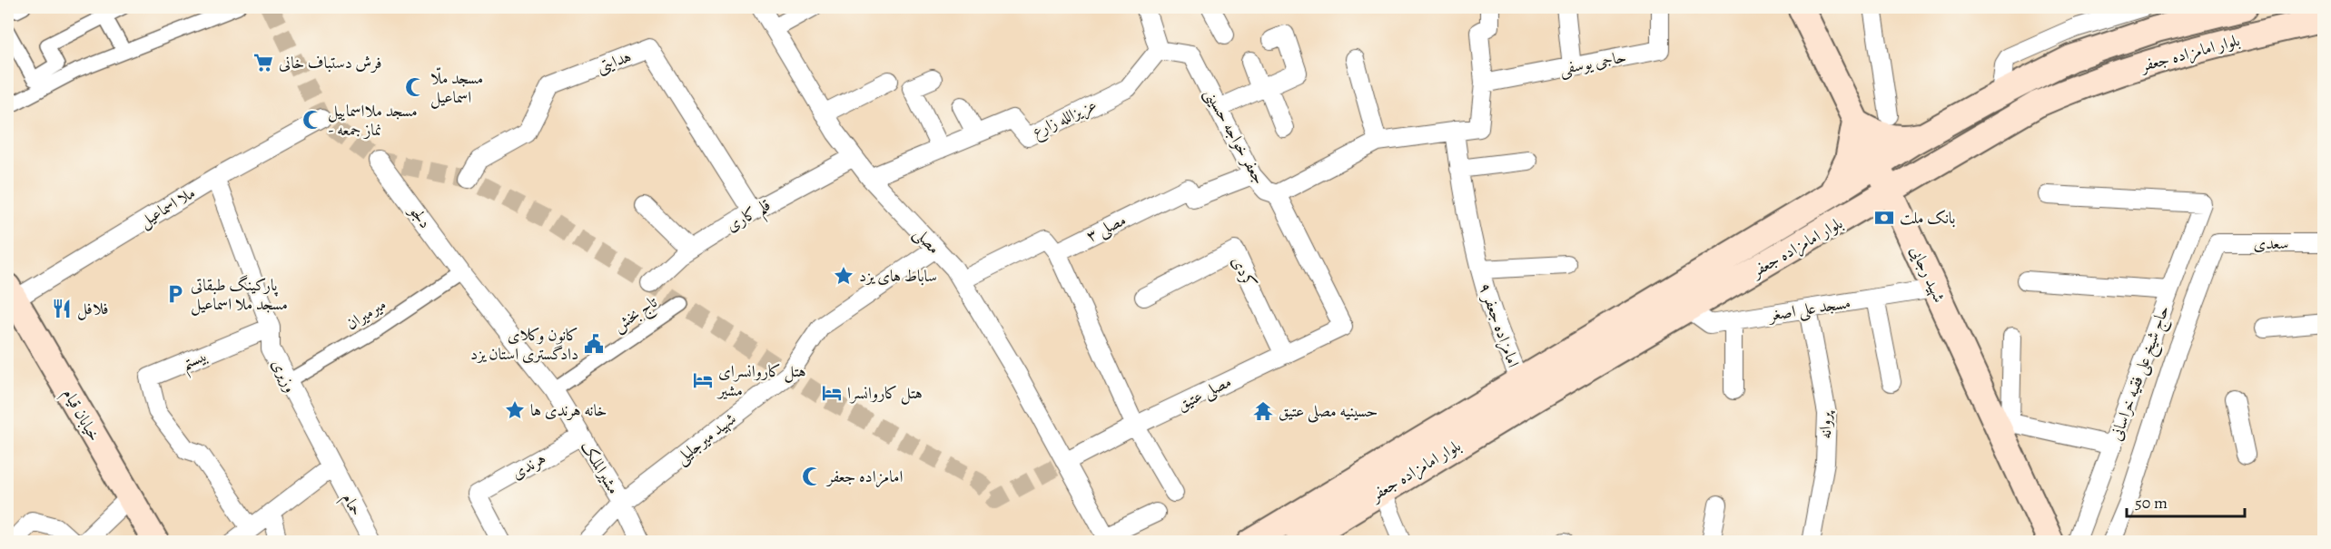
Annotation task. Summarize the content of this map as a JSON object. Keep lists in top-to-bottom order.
{
  "streets": {
    "main road": ["بلوار امامزاده جعفر", "شهید رجایی", "خیابان قیام"],
    "street": [
      "هدایتی",
      "حاجی یوسفی",
      "عزیزالله زارع",
      "جعفر خواجه حسینی",
      "ملا اسماعیل",
      "قلم کاری",
      "دلجو",
      "مصلی ۳",
      "مصلی",
      "سعدی",
      "کردی",
      "مسجد علی اصغر",
      "میرمیران",
      "تاج بخش",
      "امامزاده جعفر ۹",
      "بیستم",
      "حاج شیخ علی فقیه خراسانی",
      "وزیری",
      "مصلی عتیق",
      "پروانه",
      "شهید میرجلیلی",
      "هرندی",
      "مشیرالملک",
      "حمام"
    ]
  },
  "crossings": [
    ["بلوار امامزاده جعفر", "شهید رجایی"],
    ["بلوار امامزاده جعفر", "مسجد علی اصغر"],
    ["بلوار امامزاده جعفر", "امامزاده جعفر ۹"],
    ["هدایتی", "قلم کاری"],
    ["عزیزالله زارع", "جعفر خواجه حسینی"],
    ["عزیزالله زارع", "مصلی"],
    ["جعفر خواجه حسینی", "مصلی ۳"],
    ["جعفر خواجه حسینی", "مصلی عتیق"],
    ["ملا اسماعیل", "وزیری"],
    ["ملا اسماعیل", "خیابان قیام"],
    ["قلم کاری", "مصلی"],
    ["دلجو", "میرمیران"],
    ["دلجو", "مشیرالملک"],
    ["مصلی", "مصلی عتیق"],
    ["مصلی", "شهید میرجلیلی"],
    ["سعدی", "حاج شیخ علی فقیه خراسانی"],
    ["کردی", "مصلی عتیق"],
    ["شهید رجایی", "مسجد علی اصغر"],
    ["مسجد علی اصغر", "پروانه"],
    ["میرمیران", "وزیری"],
    ["میرمیران", "مشیرالملک"],
    ["تاج بخش", "مشیرالملک"],
    ["بیستم", "وزیری"],
    ["وزیری", "حمام"],
    ["شهید میرجلیلی", "مشیرالملک"],
    ["هرندی", "مشیرالملک"]
  ],
  "places": {
    "supermarket": ["فرش دستباف خانی"],
    "mosque": ["مسجد ملّا اسماعیل", "مسجد ملااسماییل - نماز جمعه", "امامزاده جعفر"],
    "bank": ["بانک ملت"],
    "place": ["ساباط های یزد", "خانه هرندی ها"],
    "parking": ["پارکینگ طبقاتی مسجد ملا اسماعیل"],
    "restaurant": ["فلافل"],
    "public building": ["کانون وکلای دادگستری استان یزد"],
    "hotel": ["هتل کاروانسرای مشیر", "هتل کاروانسرا"],
    "temple": ["حسینیه مصلی عتیق"]
  },
  "scale_bar": "50 m"
}
